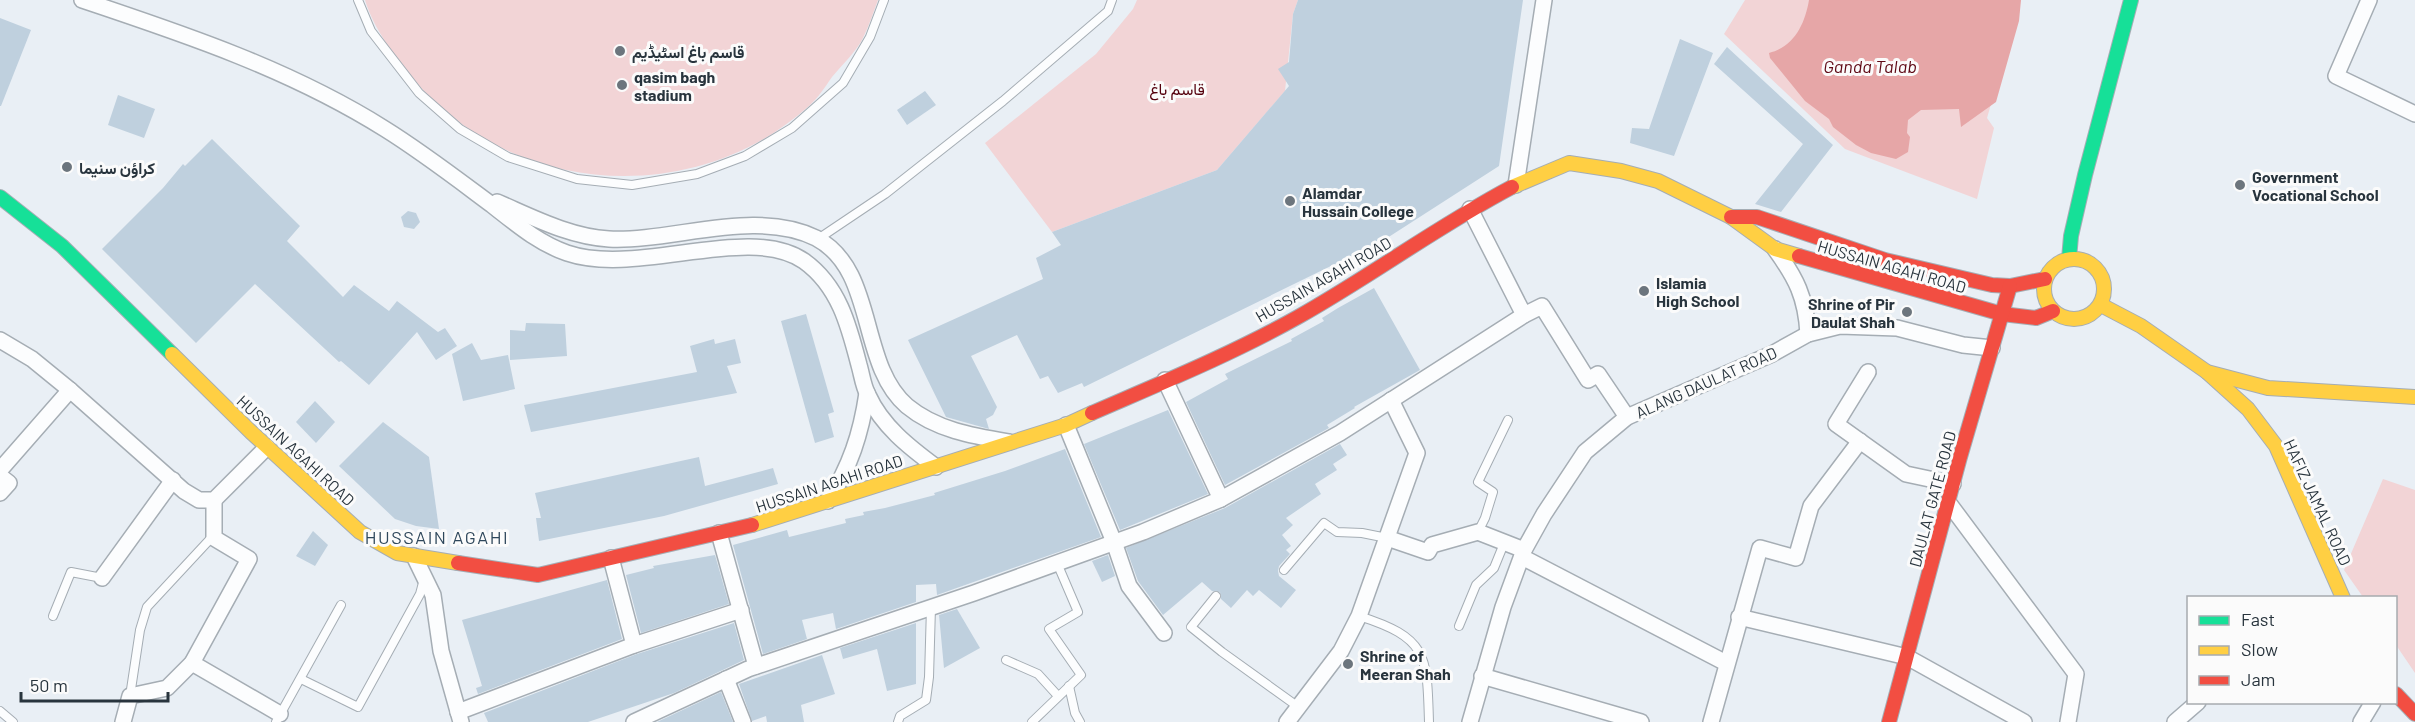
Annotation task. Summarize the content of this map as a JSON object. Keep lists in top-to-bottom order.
{
  "streets": {
    "main road": ["HUSSAIN AGAHI ROAD", "DAULAT GATE ROAD", "HAFIZ JAMAL ROAD"],
    "street": ["ALANG DAULAT ROAD"]
  },
  "crossings": [
    ["HUSSAIN AGAHI ROAD", "DAULAT GATE ROAD"],
    ["ALANG DAULAT ROAD", "DAULAT GATE ROAD"]
  ],
  "districts": ["HUSSAIN AGAHI"],
  "water": ["Ganda Talab"],
  "parks": ["قاسم باغ"],
  "places": [
    "قاسم باغ اسٹیڈیم",
    "qasim bagh stadium",
    "کراؤن سنیما",
    "Government Vocational School",
    "Alamdar Hussain College",
    "Islamia High School",
    "Shrine of Pir Daulat Shah",
    "Shrine of Meeran Shah"
  ],
  "legend": ["Fast", "Slow", "Jam"],
  "scale_bar": "50 m"
}
